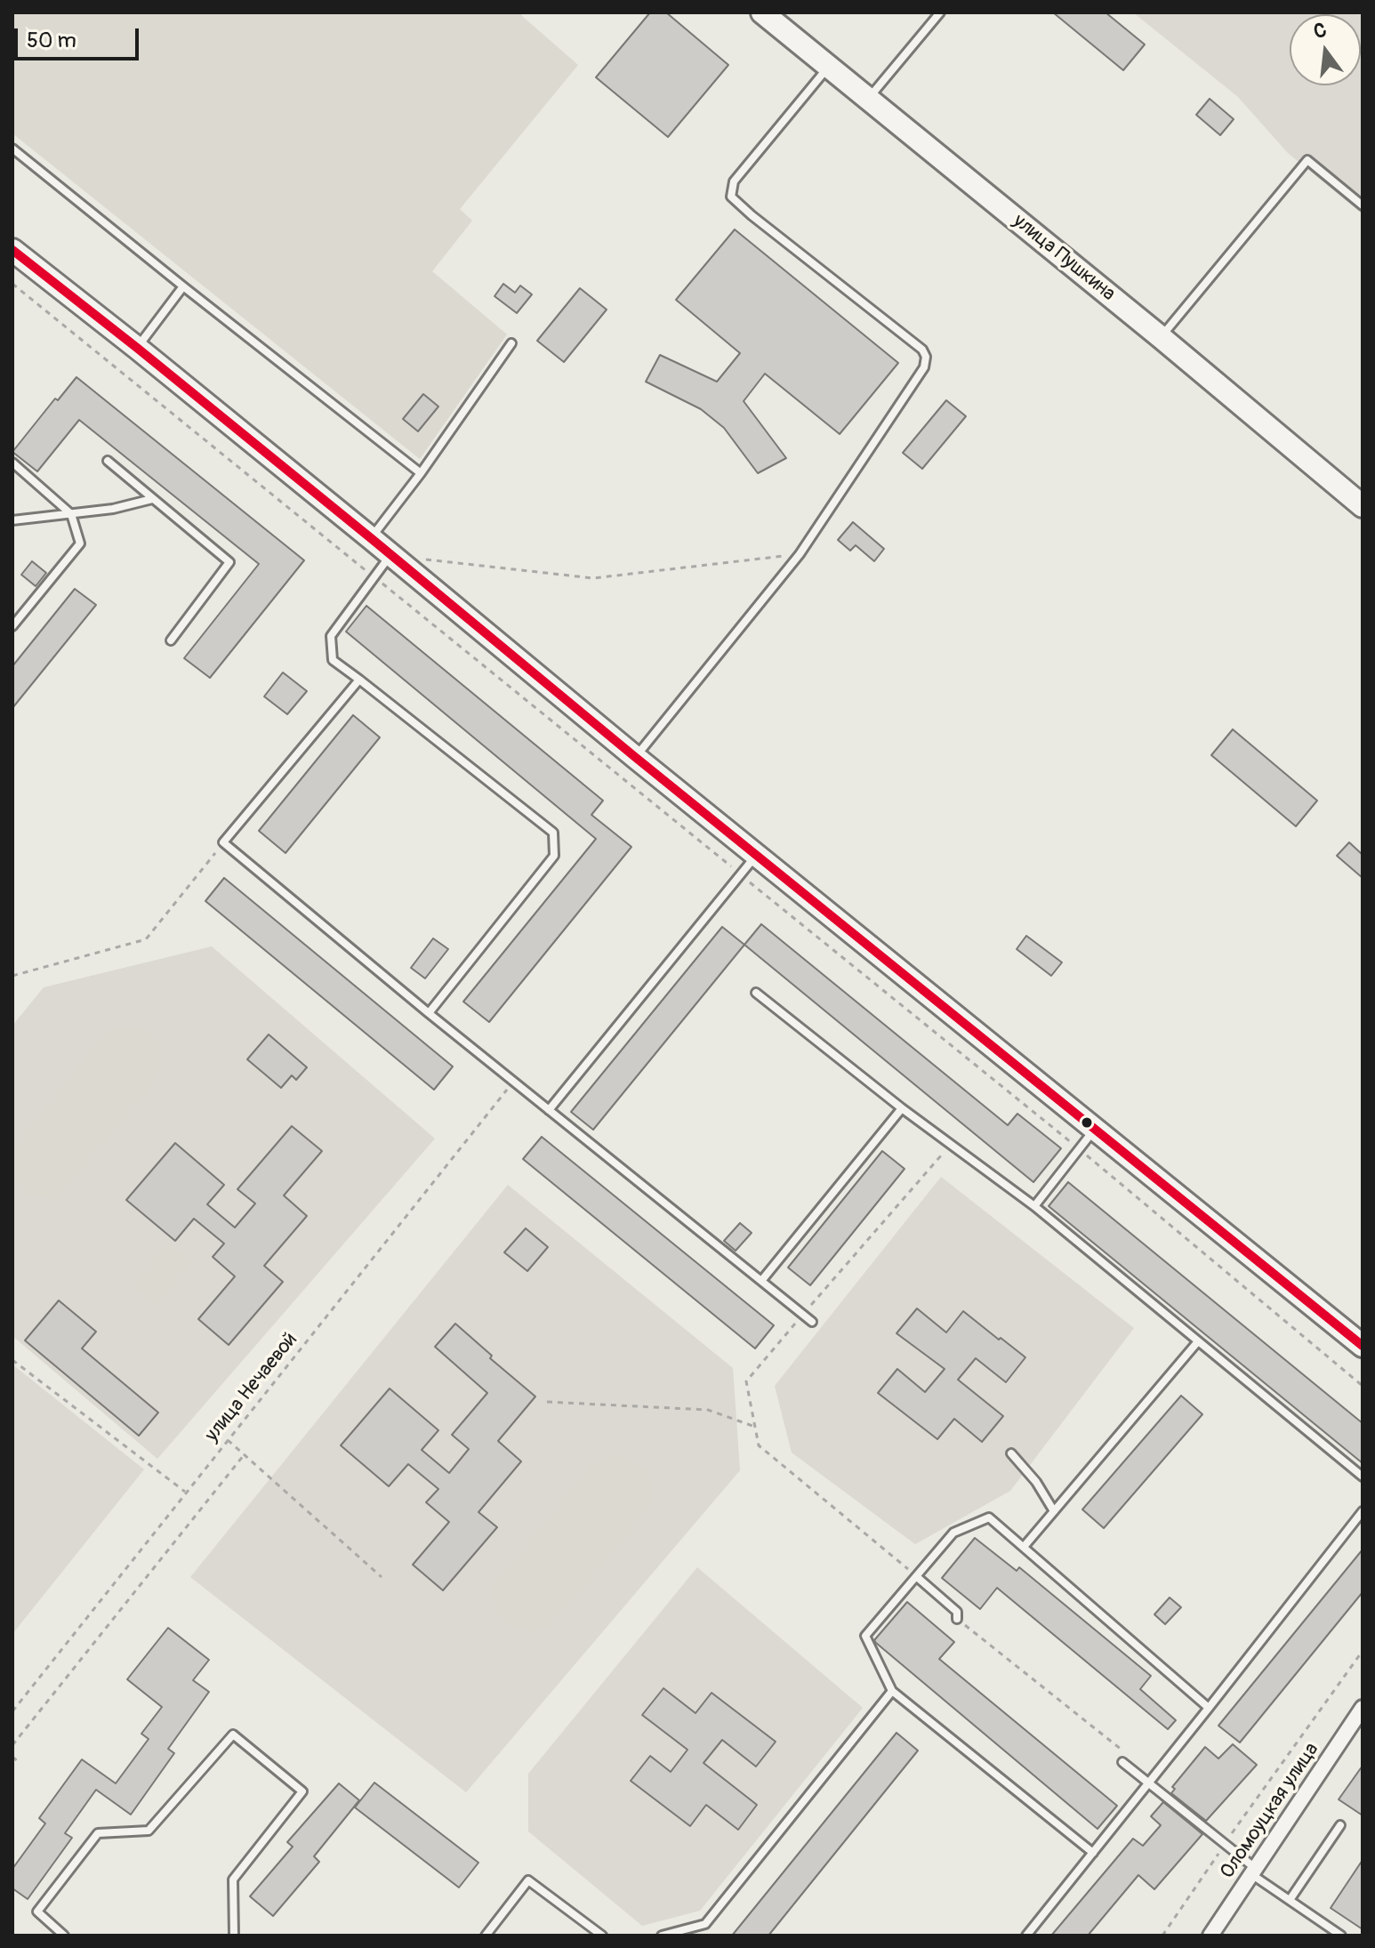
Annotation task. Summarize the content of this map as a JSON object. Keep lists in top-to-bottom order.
{
  "streets": {
    "street": ["улица Пушкина", "Оломоуцкая улица"],
    "path": ["улица Нечаевой"]
  },
  "scale_bar": "50 m",
  "north": "top"
}
